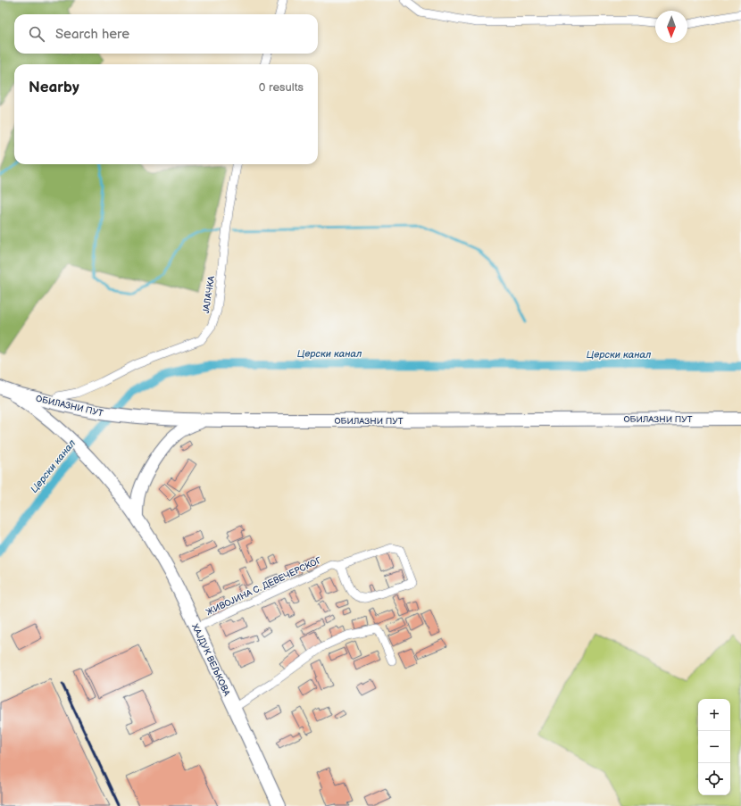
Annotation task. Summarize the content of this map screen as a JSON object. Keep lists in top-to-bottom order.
{
  "streets": {
    "main road": ["ОБИЛАЗНИ ПУТ", "ХАЈДУК ВЕЉКОВА"],
    "street": ["ЈАЛАЧКА", "ЖИВОЈИНА С. ДЕВЕЧЕРСКОГ"]
  },
  "crossings": [
    ["ЈАЛАЧКА", "ОБИЛАЗНИ ПУТ"],
    ["ОБИЛАЗНИ ПУТ", "ХАЈДУК ВЕЉКОВА"],
    ["ЖИВОЈИНА С. ДЕВЕЧЕРСКОГ", "ХАЈДУК ВЕЉКОВА"]
  ],
  "water": ["Церски канал"],
  "north": "bottom",
  "page": {
    "search": "Search here",
    "heading": ["Nearby", "0 results"],
    "map_buttons": ["+", "−"]
  }
}
